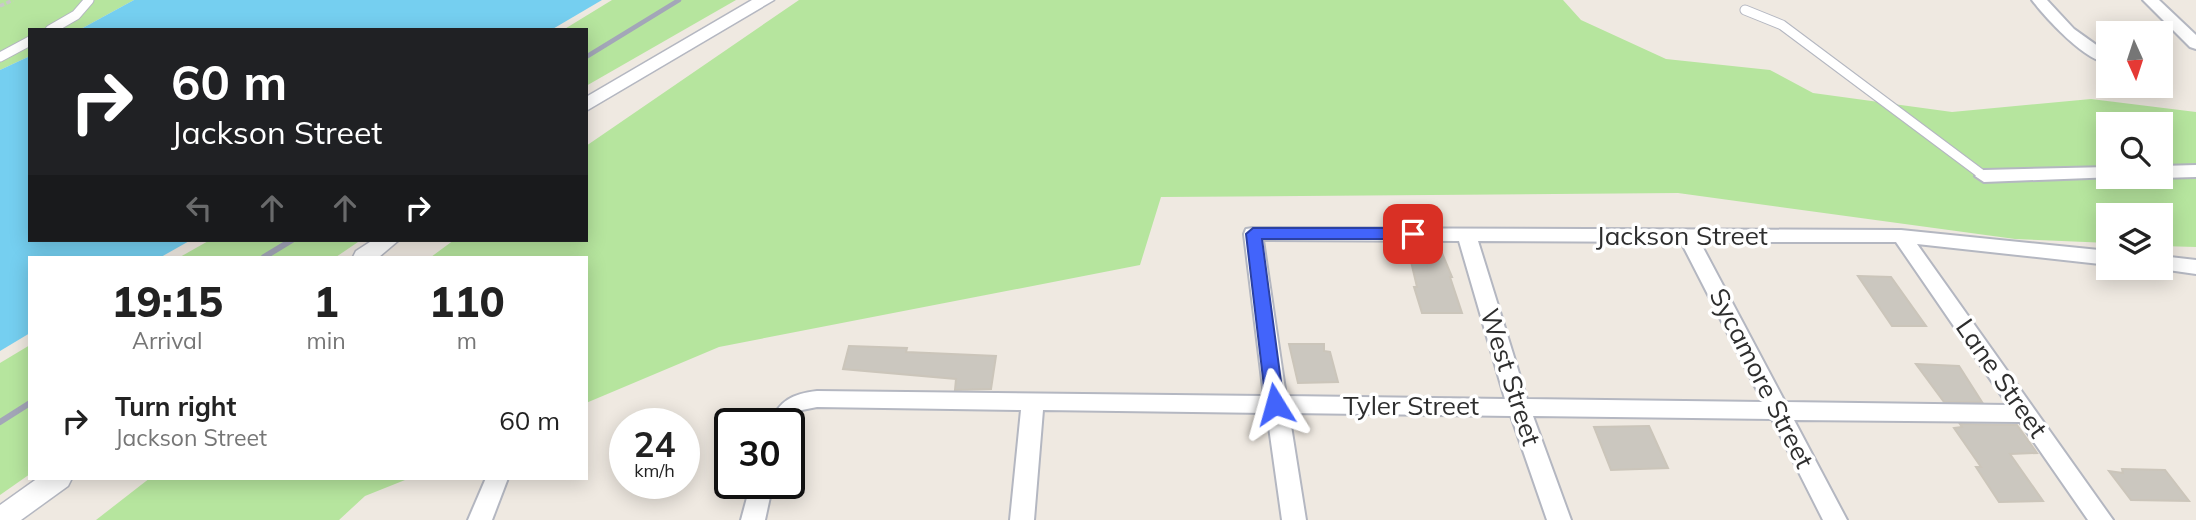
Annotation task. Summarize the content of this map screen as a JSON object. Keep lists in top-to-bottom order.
{
  "streets": {
    "street": [
      "Jackson Street",
      "West Street",
      "Sycamore Street",
      "Lane Street",
      "Tyler Street"
    ]
  },
  "crossings": [
    ["Jackson Street", "West Street"],
    ["Jackson Street", "Sycamore Street"],
    ["Jackson Street", "Lane Street"],
    ["Jackson Street", "Tyler Street"],
    ["West Street", "Tyler Street"],
    ["Sycamore Street", "Tyler Street"],
    ["Lane Street", "Tyler Street"]
  ],
  "north": "bottom",
  "page": {
    "turn": ["60 m", "Jackson Street"],
    "eta": [
      "19:15",
      "Arrival",
      "1",
      "min",
      "110",
      "m"
    ],
    "list": [
      {
        "name": "Turn right",
        "note": "Jackson Street",
        "value": "60 m"
      }
    ],
    "speed": "24 km/h",
    "limit": "30"
  }
}
